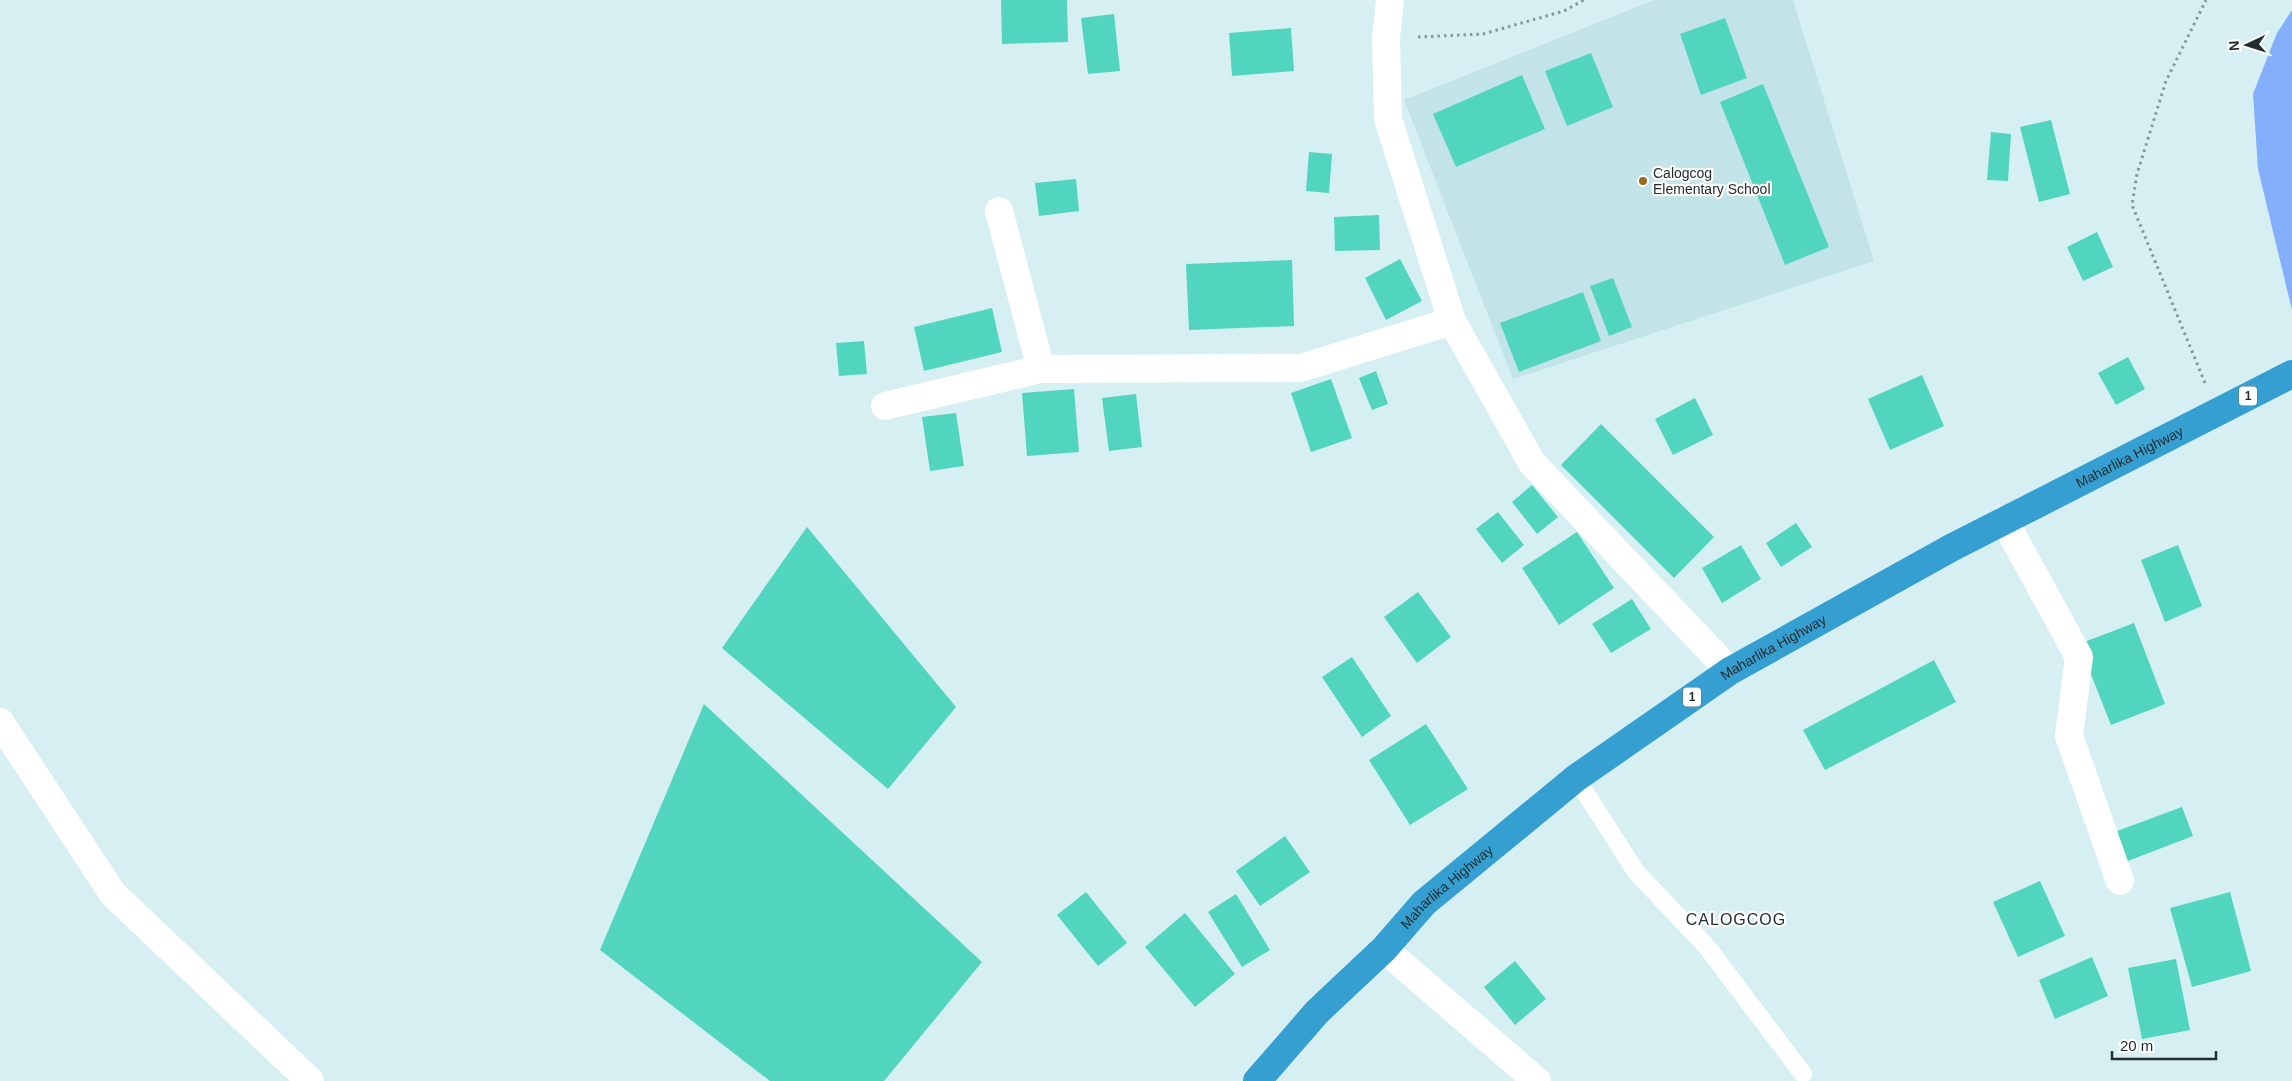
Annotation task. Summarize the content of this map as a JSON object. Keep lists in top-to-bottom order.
{
  "streets": {
    "highway": ["1", "Maharlika Highway"]
  },
  "districts": ["CALOGCOG"],
  "places": ["Calogcog Elementary School"],
  "scale_bar": "20 m",
  "north": "left"
}
